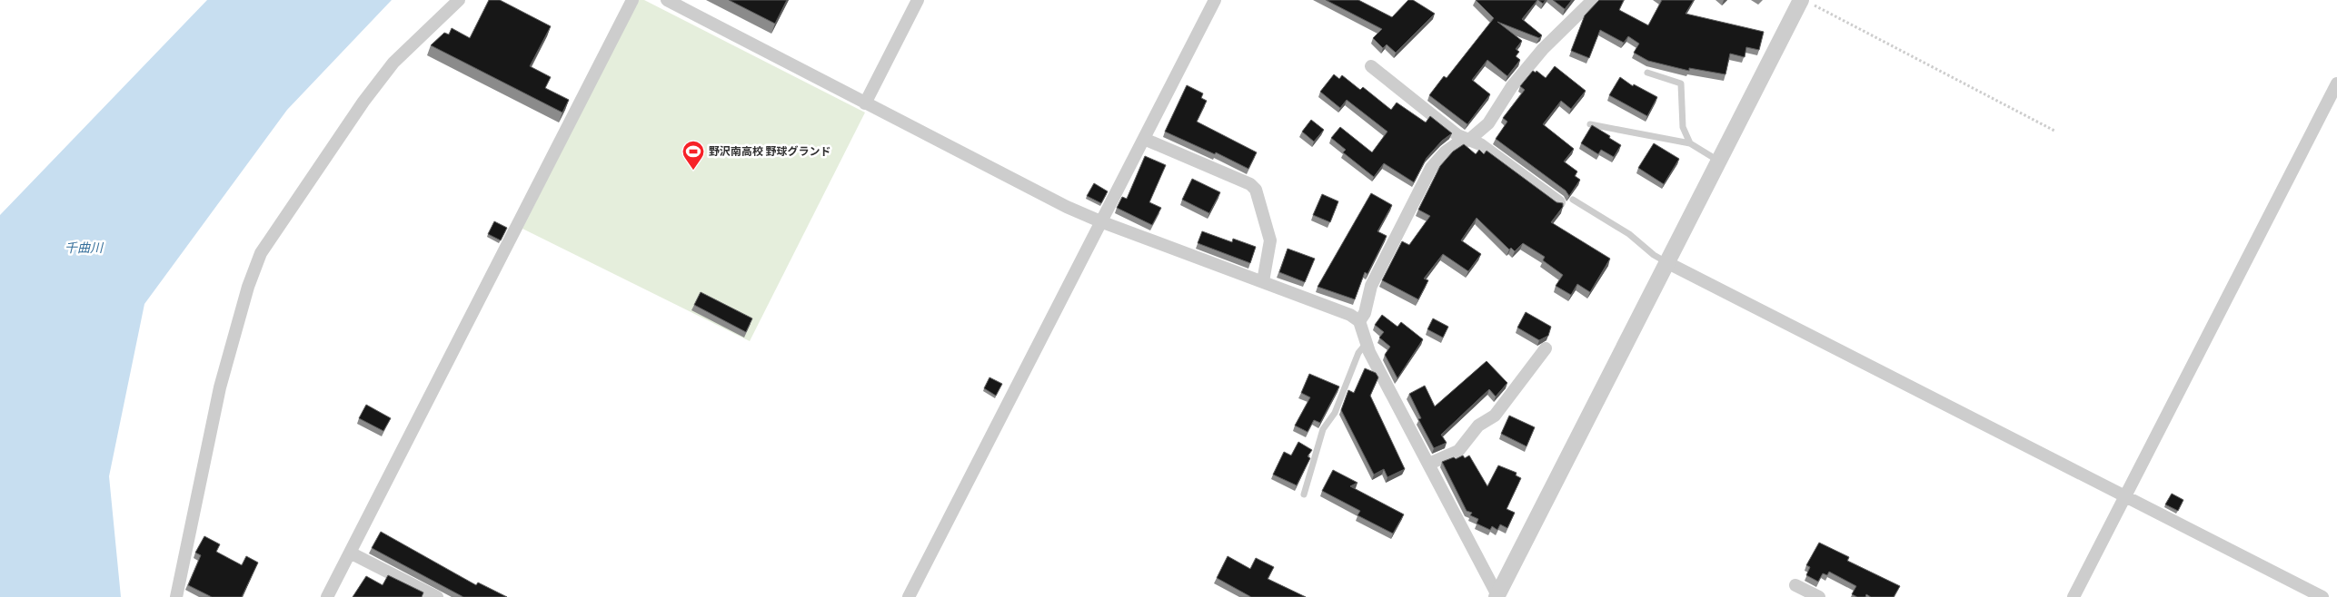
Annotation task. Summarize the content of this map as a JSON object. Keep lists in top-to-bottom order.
{
  "water": ["千曲川"],
  "places": {
    "sports": ["野沢南高校 野球グランド"]
  }
}
